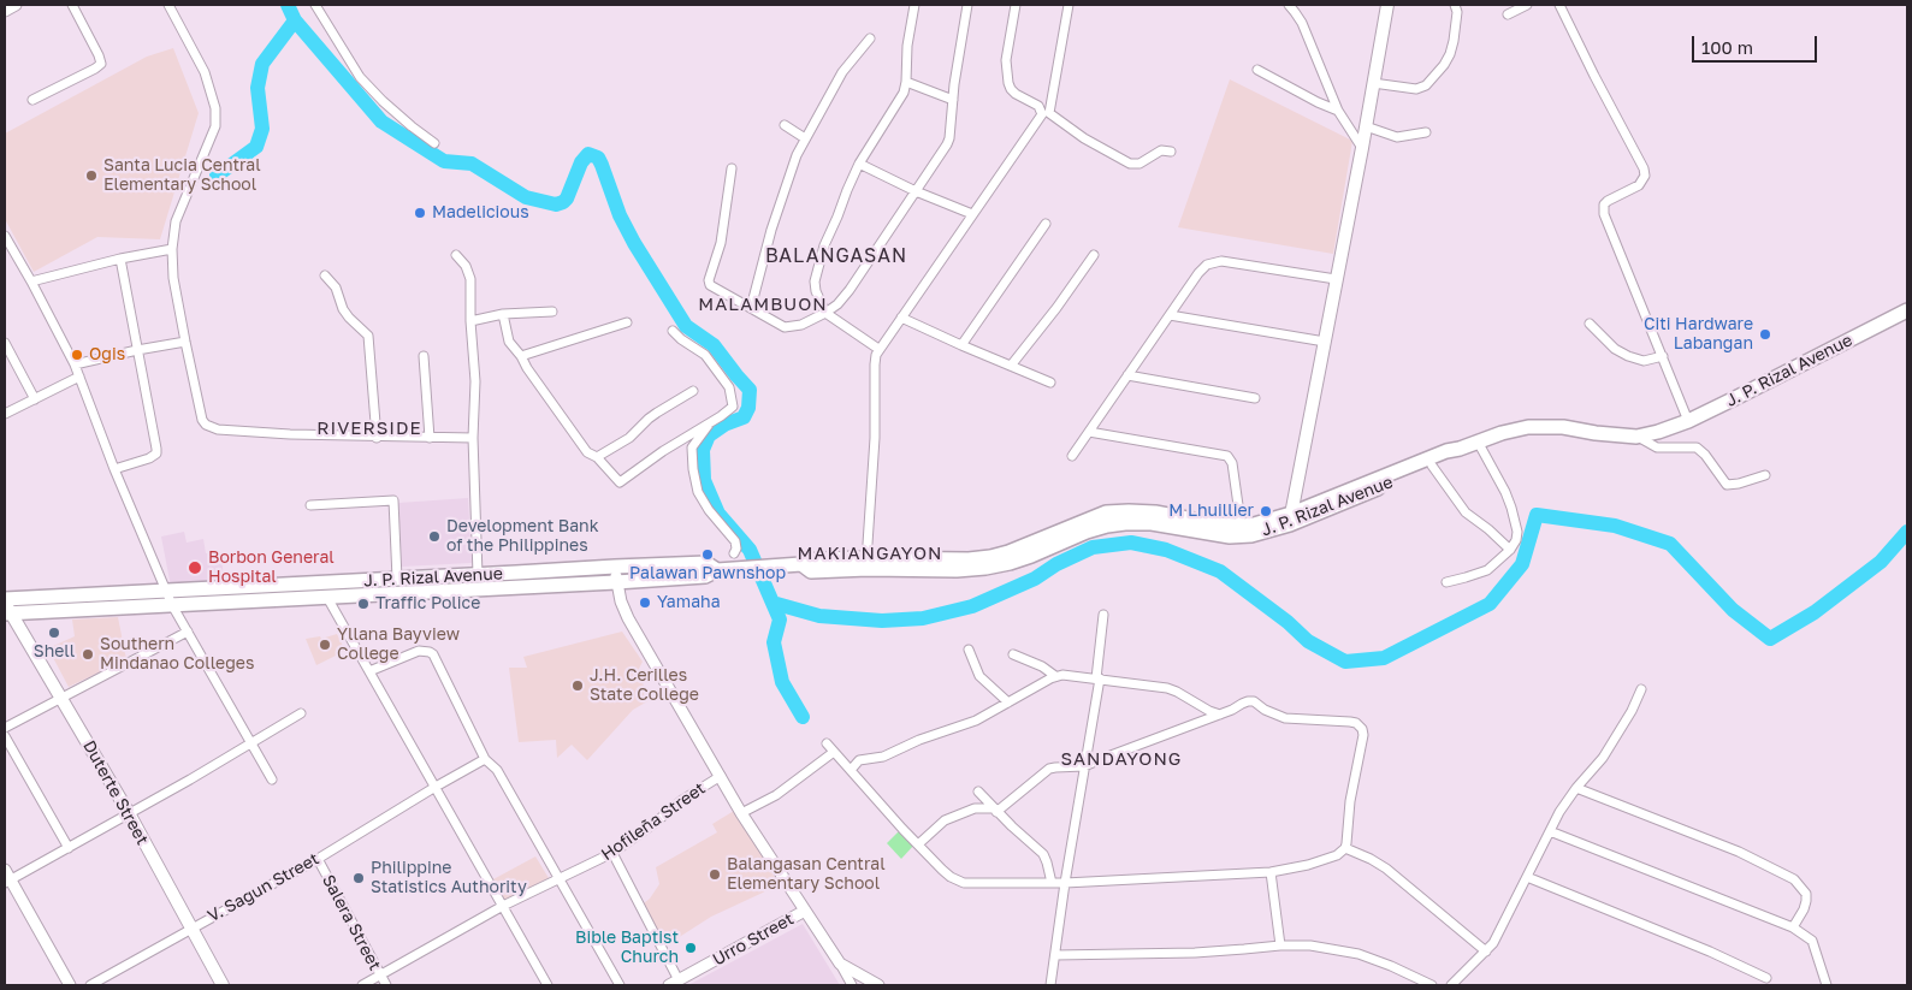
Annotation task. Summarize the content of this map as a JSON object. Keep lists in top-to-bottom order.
{
  "streets": {
    "main road": ["J. P. Rizal Avenue", "Duterte Street"],
    "street": [
      "Hofileña Street",
      "V. Sagun Street",
      "Salera Street",
      "Urro Street"
    ]
  },
  "crossings": [
    ["J. P. Rizal Avenue", "Duterte Street"],
    ["Duterte Street", "V. Sagun Street"],
    ["Hofileña Street", "Salera Street"],
    ["V. Sagun Street", "Salera Street"]
  ],
  "districts": [
    "BALANGASAN",
    "MALAMBUON",
    "RIVERSIDE",
    "MAKIANGAYON",
    "SANDAYONG"
  ],
  "places": [
    "Santa Lucia Central Elementary School",
    "Madelicious",
    "Citi Hardware Labangan",
    "Ogis",
    "M Lhuillier",
    "Development Bank of the Philippines",
    "Palawan Pawnshop",
    "Borbon General Hospital",
    "Yamaha",
    "Traffic Police",
    "Shell",
    "Yllana Bayview College",
    "Southern Mindanao Colleges",
    "J.H. Cerilles State College",
    "Balangasan Central Elementary School",
    "Philippine Statistics Authority",
    "Bible Baptist Church"
  ],
  "scale_bar": "100 m"
}
